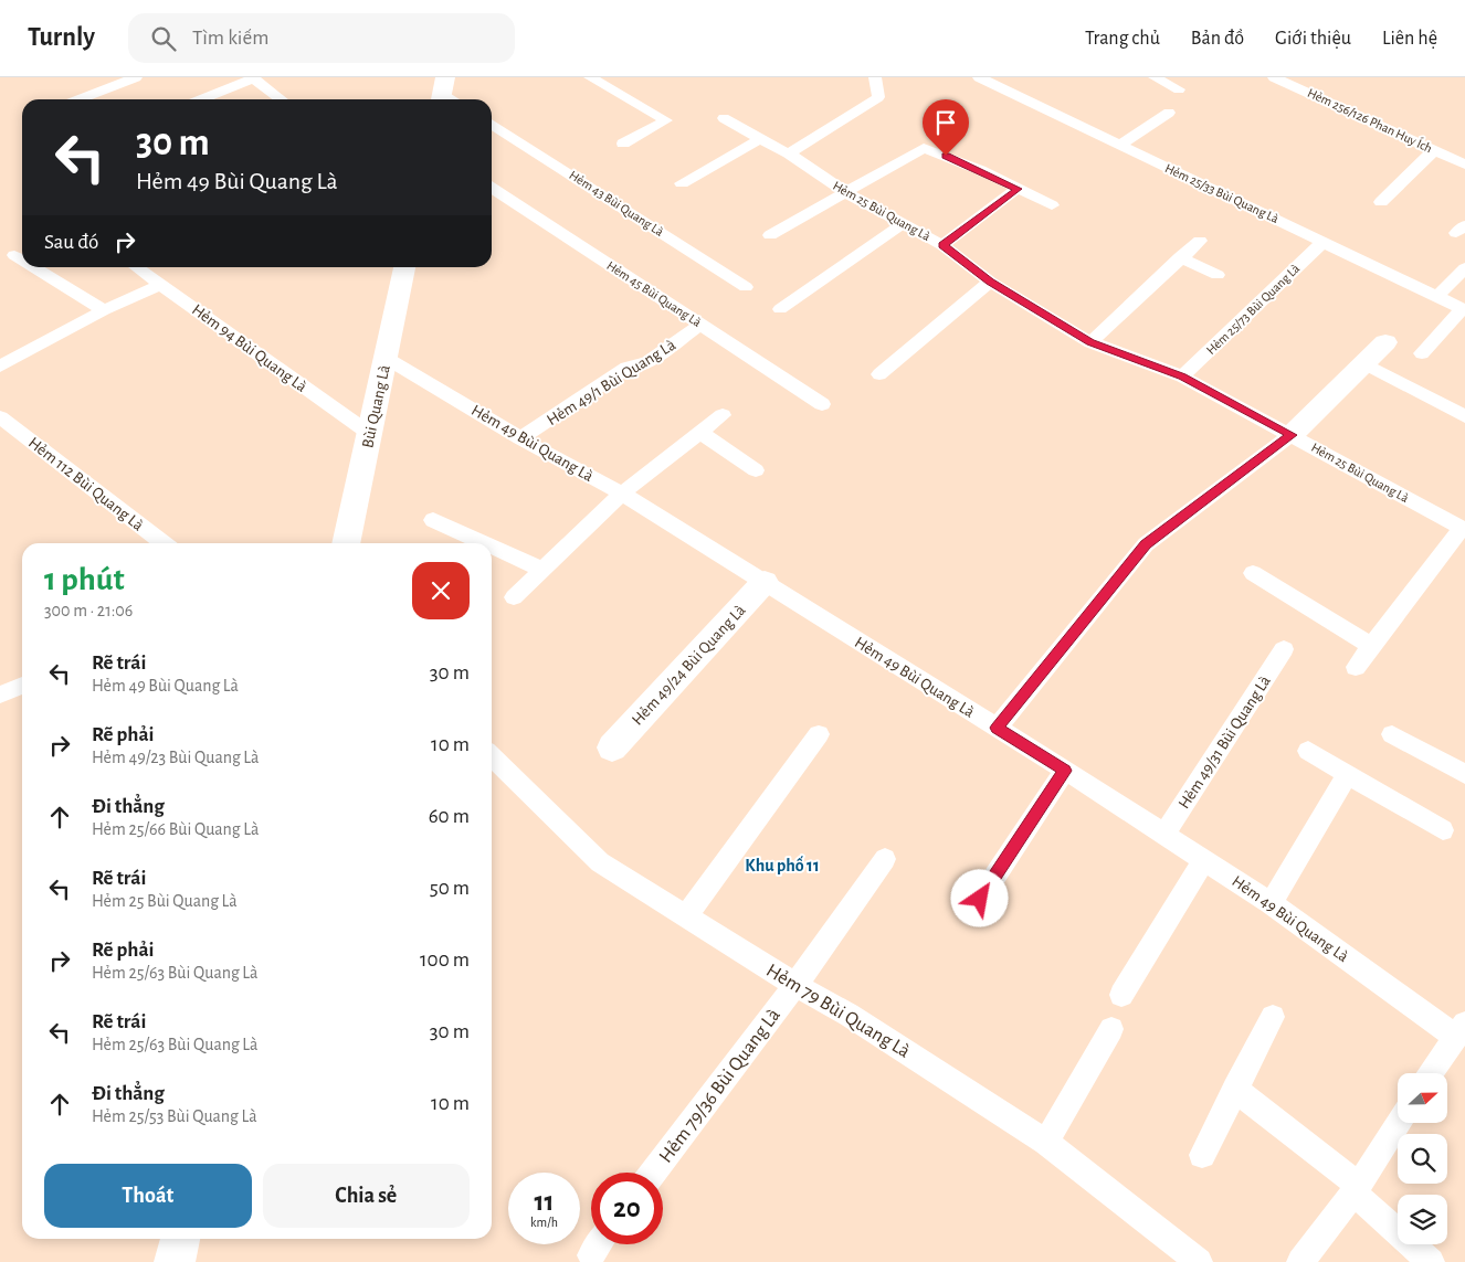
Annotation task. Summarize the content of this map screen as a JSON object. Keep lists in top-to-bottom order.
{
  "streets": {
    "street": ["Bùi Quang Là", "Hẻm 49/24 Bùi Quang Là"],
    "lane": [
      "Hẻm 256/126 Phan Huy Ích",
      "Hẻm 25/33 Bùi Quang Là",
      "Hẻm 43 Bùi Quang Là",
      "Hẻm 25 Bùi Quang Là",
      "Hẻm 45 Bùi Quang Là",
      "Hẻm 25/73 Bùi Quang Là",
      "Hẻm 94 Bùi Quang Là",
      "Hẻm 49/1 Bùi Quang Là",
      "Hẻm 49 Bùi Quang Là",
      "Hẻm 112 Bùi Quang Là",
      "Hẻm 49/31 Bùi Quang Là",
      "Hẻm 79 Bùi Quang Là",
      "Hẻm 79/36 Bùi Quang Là"
    ]
  },
  "crossings": [
    ["Hẻm 25/33 Bùi Quang Là", "Hẻm 25/73 Bùi Quang Là"],
    ["Hẻm 25 Bùi Quang Là", "Hẻm 25/73 Bùi Quang Là"],
    ["Hẻm 45 Bùi Quang Là", "Hẻm 49/1 Bùi Quang Là"],
    ["Hẻm 94 Bùi Quang Là", "Bùi Quang Là"],
    ["Hẻm 49/1 Bùi Quang Là", "Hẻm 49 Bùi Quang Là"],
    ["Bùi Quang Là", "Hẻm 49 Bùi Quang Là"],
    ["Hẻm 49 Bùi Quang Là", "Hẻm 49/24 Bùi Quang Là"],
    ["Hẻm 49 Bùi Quang Là", "Hẻm 49/31 Bùi Quang Là"],
    ["Hẻm 79 Bùi Quang Là", "Hẻm 79/36 Bùi Quang Là"]
  ],
  "districts": ["Khu phố 11"],
  "north": "right",
  "page": {
    "header": "Turnly",
    "search": "Tìm kiếm",
    "nav": [
      "Trang chủ",
      "Bản đồ",
      "Giới thiệu",
      "Liên hệ"
    ],
    "turn": ["30 m", "Hẻm 49 Bùi Quang Là"],
    "then": "Sau đó",
    "heading": ["1 phút", "300 m · 21:06"],
    "list": [
      {
        "name": "Rẽ trái",
        "note": "Hẻm 49 Bùi Quang Là",
        "value": "30 m"
      },
      {
        "name": "Rẽ phải",
        "note": "Hẻm 49/23 Bùi Quang Là",
        "value": "10 m"
      },
      {
        "name": "Đi thẳng",
        "note": "Hẻm 25/66 Bùi Quang Là",
        "value": "60 m"
      },
      {
        "name": "Rẽ trái",
        "note": "Hẻm 25 Bùi Quang Là",
        "value": "50 m"
      },
      {
        "name": "Rẽ phải",
        "note": "Hẻm 25/63 Bùi Quang Là",
        "value": "100 m"
      },
      {
        "name": "Rẽ trái",
        "note": "Hẻm 25/63 Bùi Quang Là",
        "value": "30 m"
      },
      {
        "name": "Đi thẳng",
        "note": "Hẻm 25/53 Bùi Quang Là",
        "value": "10 m"
      }
    ],
    "buttons": ["Thoát", "Chia sẻ"],
    "speed": "11 km/h",
    "limit": "20"
  }
}
